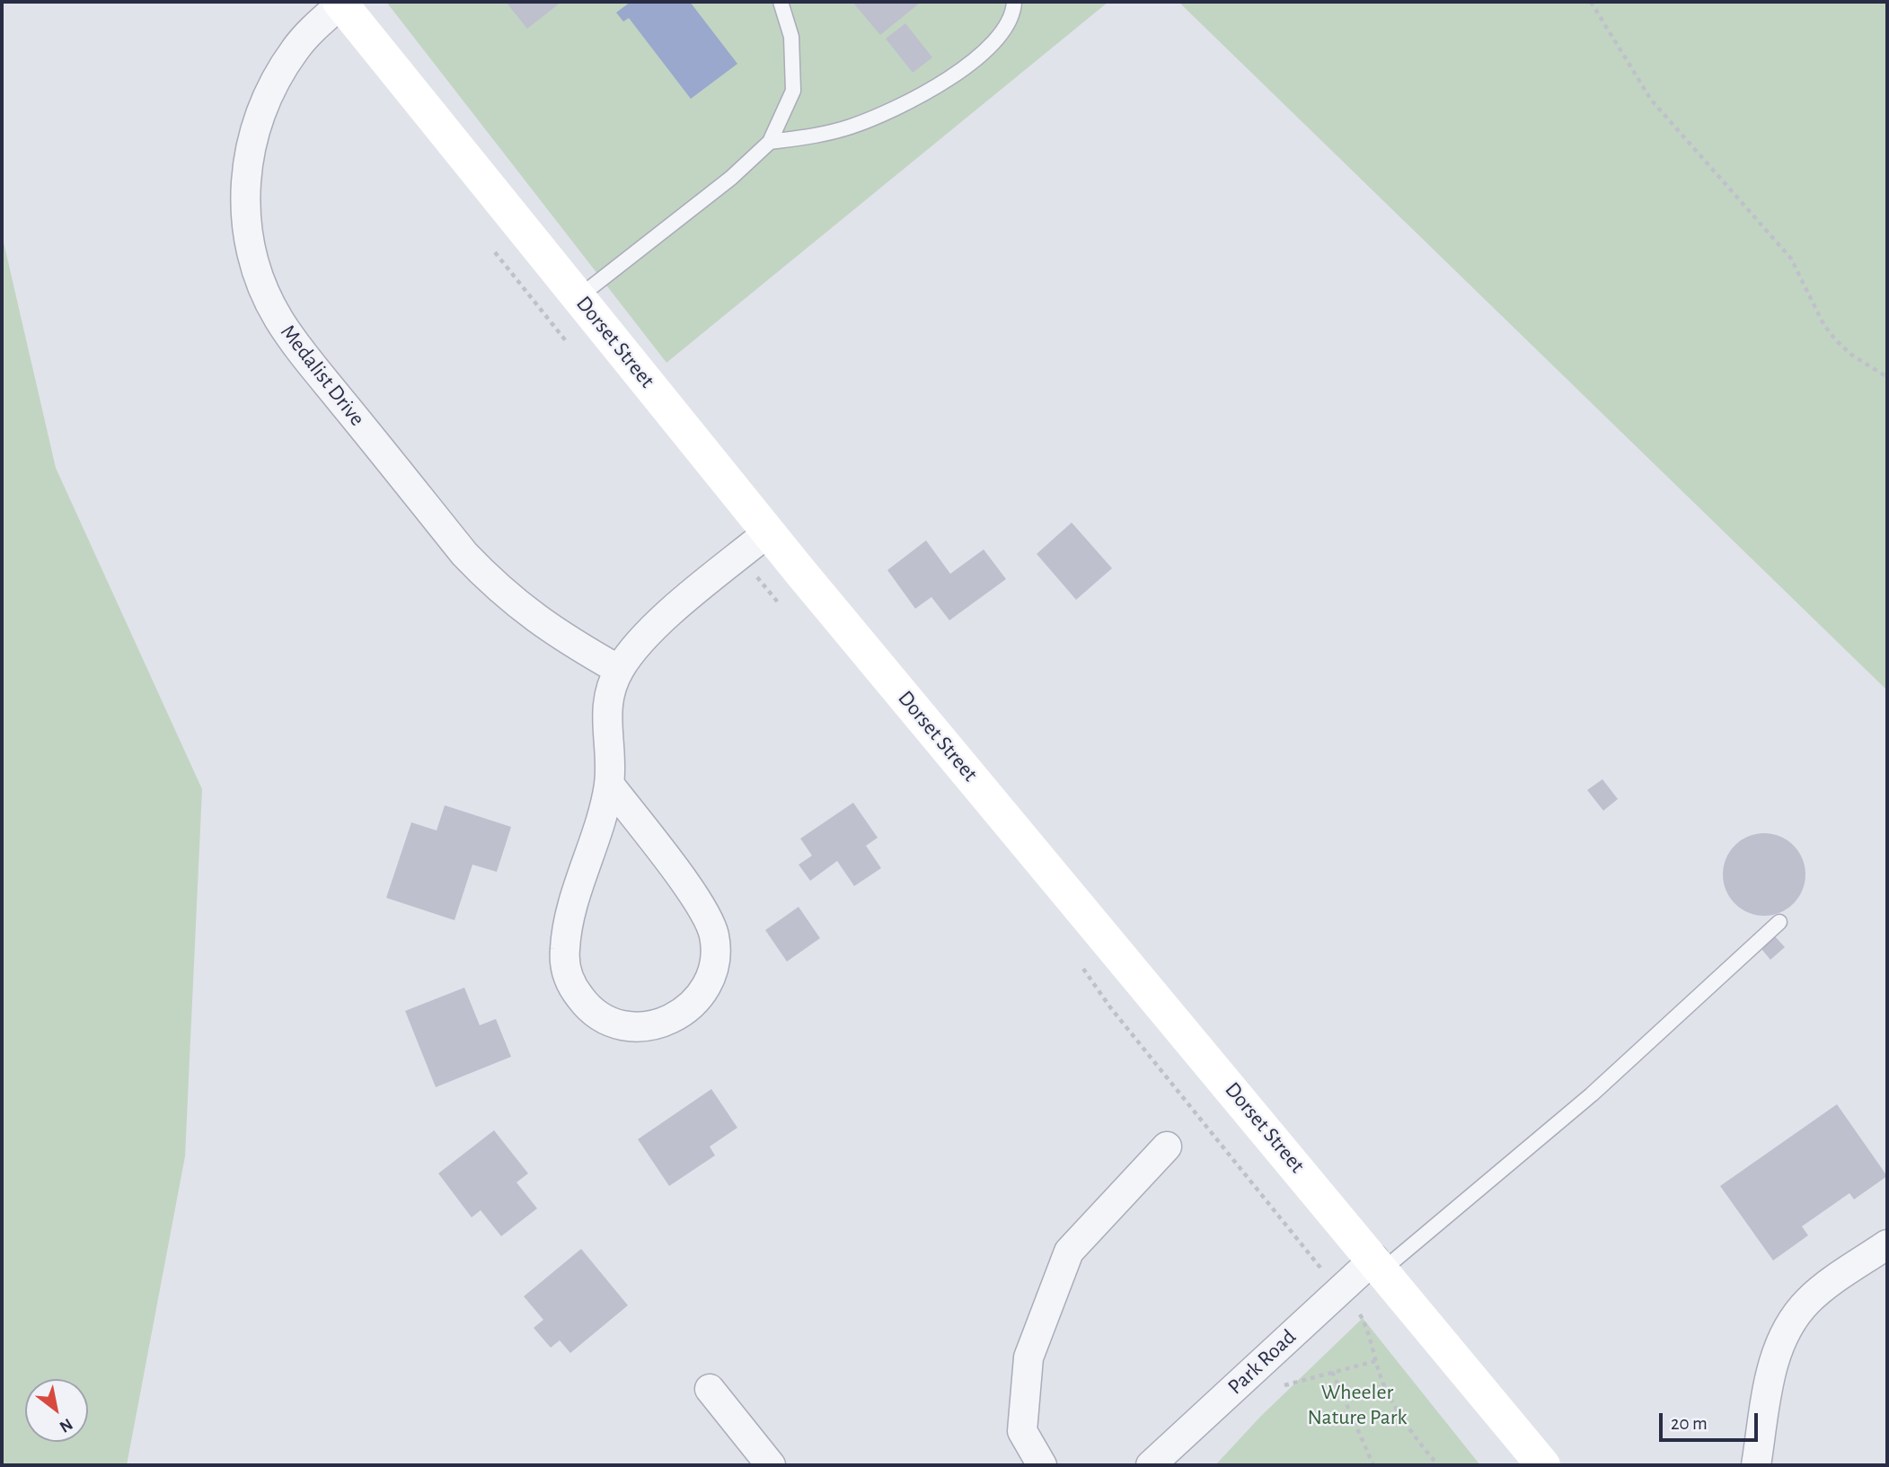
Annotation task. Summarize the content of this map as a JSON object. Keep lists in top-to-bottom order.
{
  "streets": {
    "street": ["Dorset Street", "Medalist Drive", "Park Road"]
  },
  "crossings": [
    ["Dorset Street", "Medalist Drive"],
    ["Dorset Street", "Park Road"]
  ],
  "parks": ["Wheeler Nature Park"],
  "scale_bar": "20 m",
  "north": "bottom right"
}
